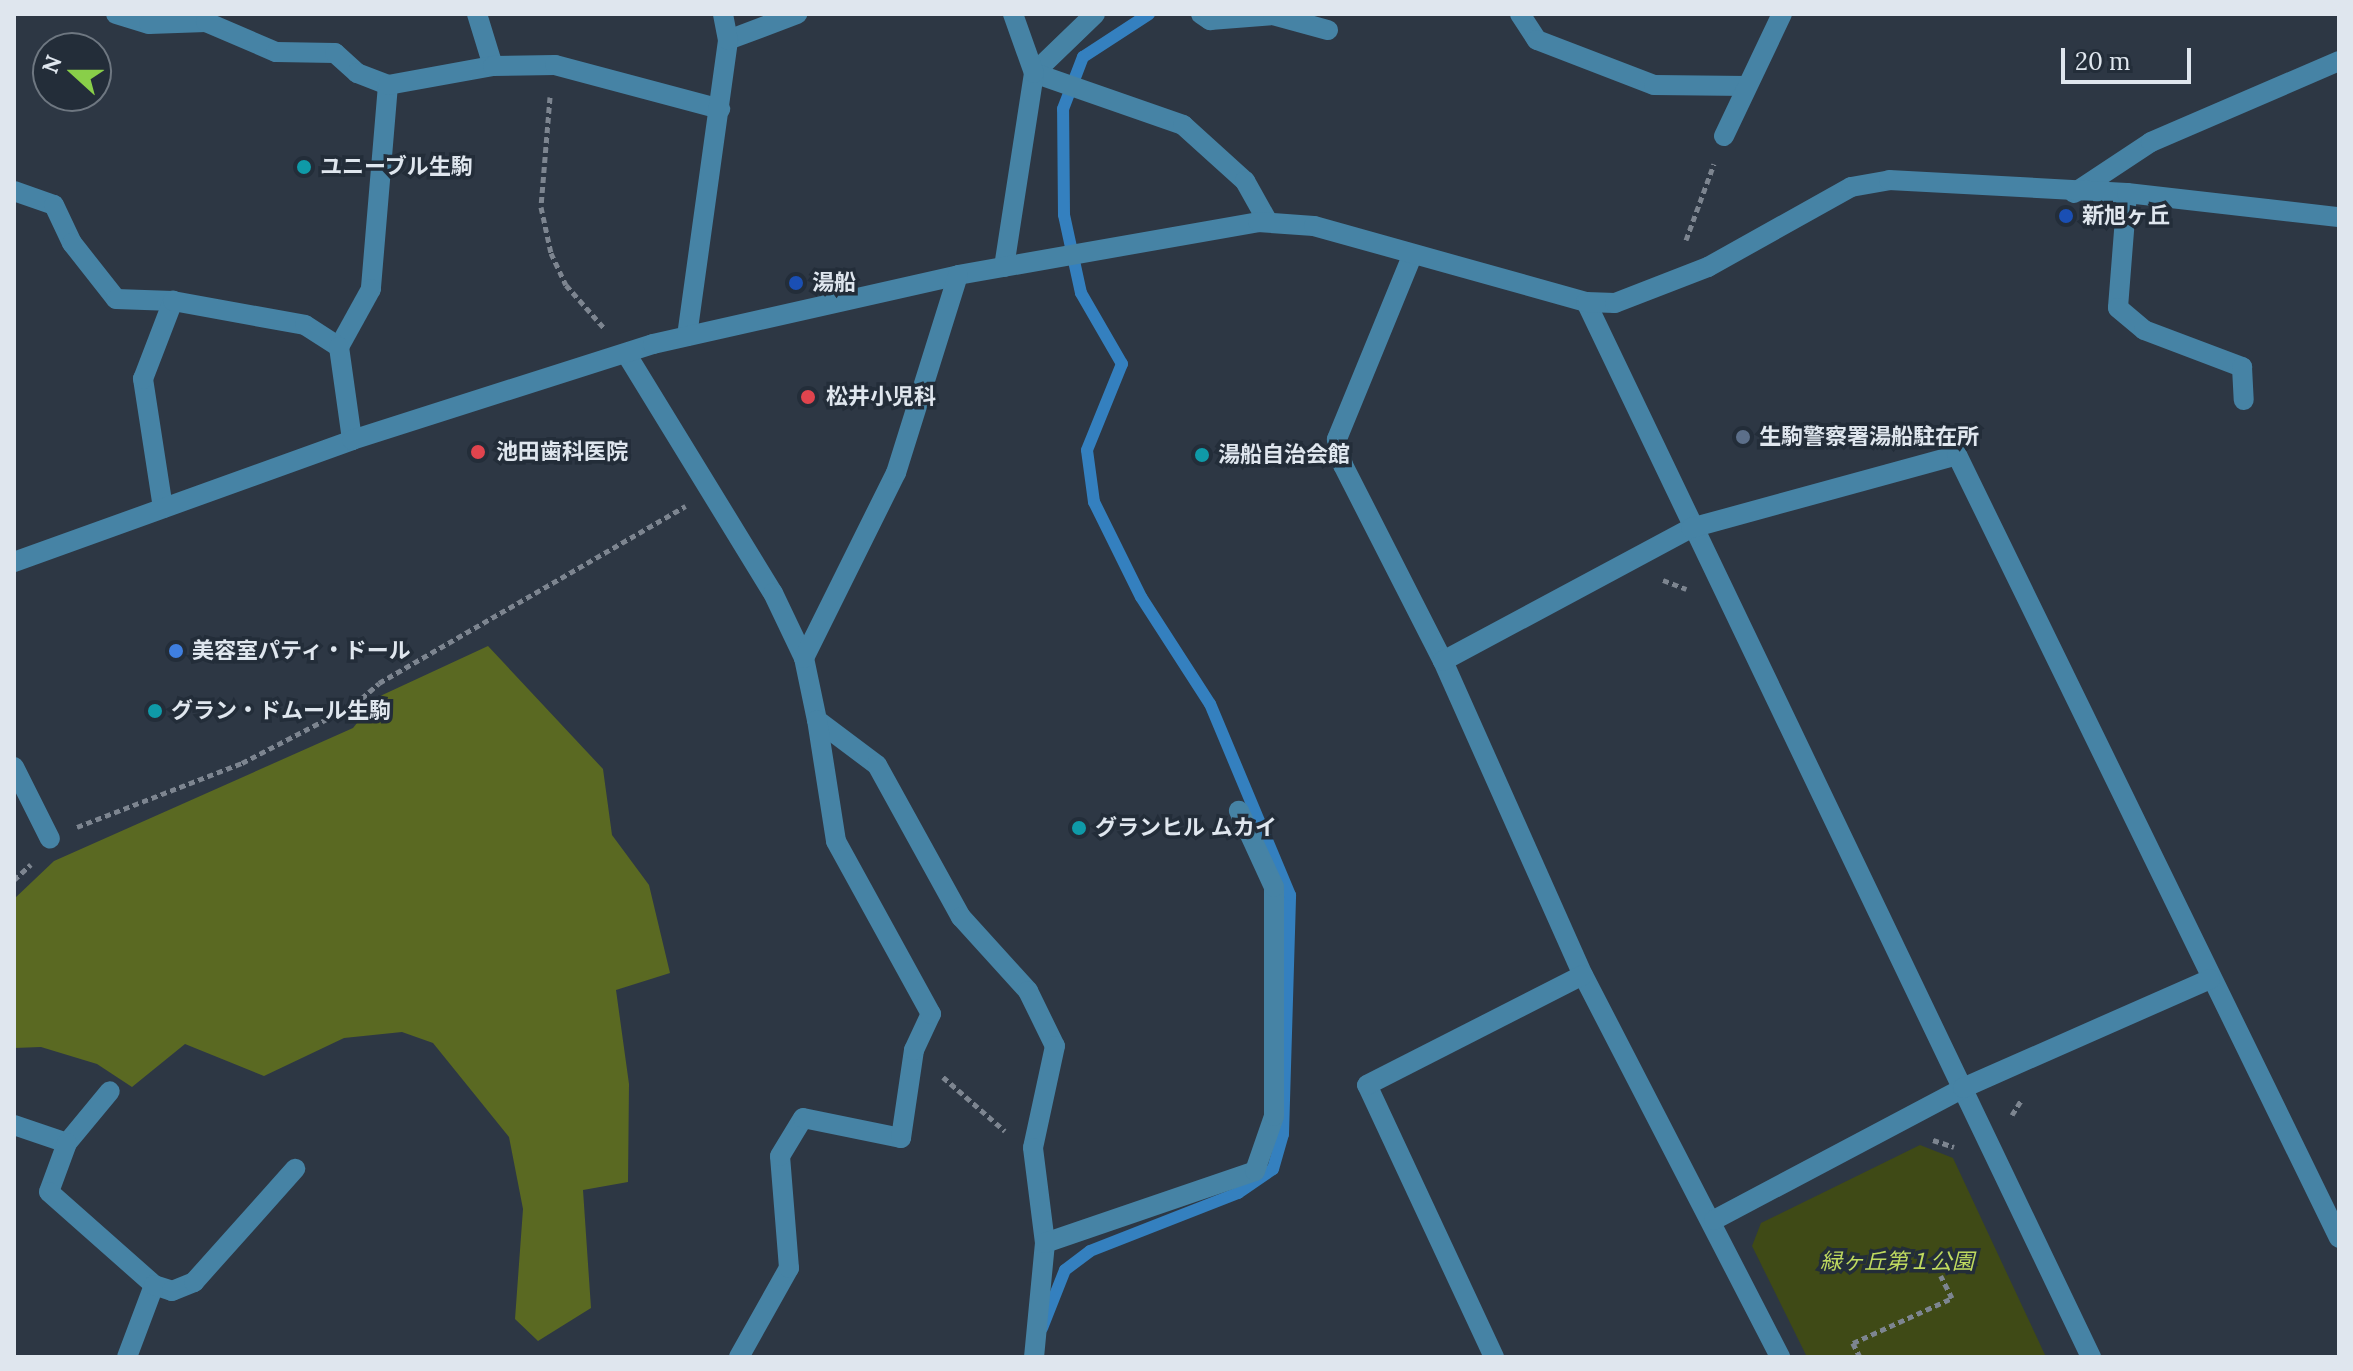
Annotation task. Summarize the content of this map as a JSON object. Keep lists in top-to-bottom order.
{
  "parks": ["緑ヶ丘第１公園"],
  "places": [
    "ユニーブル生駒",
    "新旭ヶ丘",
    "湯船",
    "松井小児科",
    "生駒警察署湯船駐在所",
    "池田歯科医院",
    "湯船自治会館",
    "美容室パティ・ドール",
    "グラン・ドムール生駒",
    "グランヒル ムカイ"
  ],
  "scale_bar": "20 m",
  "north": "left"
}
